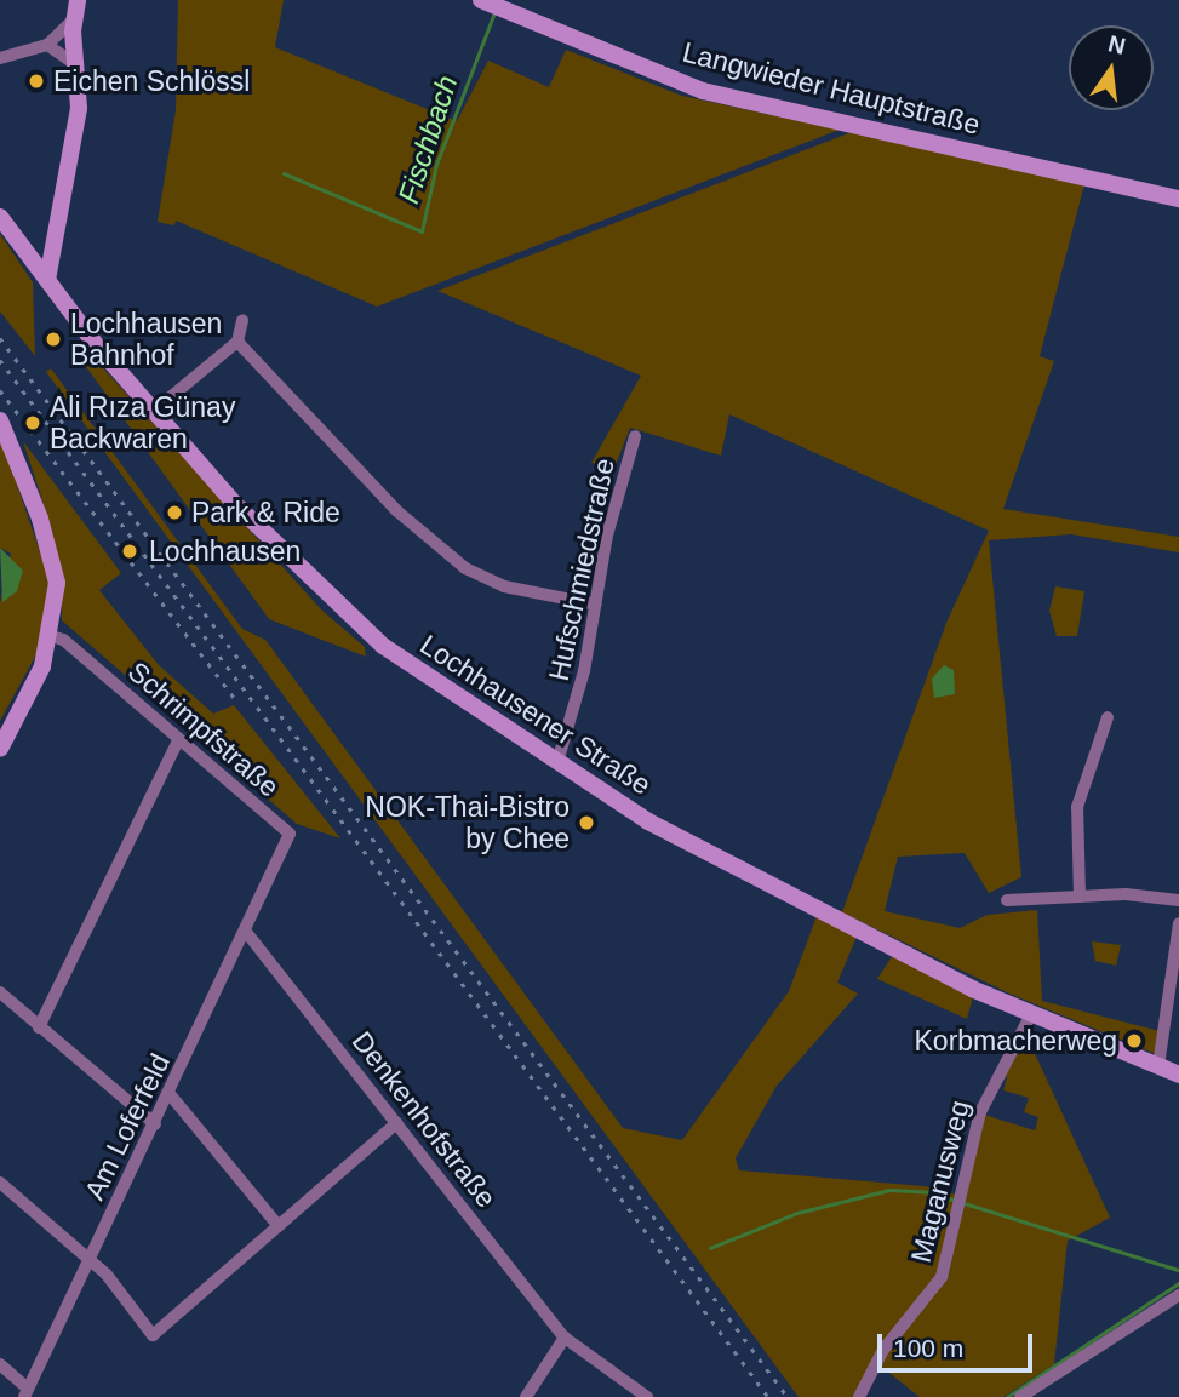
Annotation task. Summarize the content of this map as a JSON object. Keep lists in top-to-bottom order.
{
  "streets": {
    "main road": ["Langwieder Hauptstraße", "Lochhausener Straße"],
    "street": [
      "Hufschmiedstraße",
      "Schrimpfstraße",
      "Denkenhofstraße",
      "Am Loferfeld",
      "Maganusweg"
    ]
  },
  "crossings": [
    ["Hufschmiedstraße", "Lochhausener Straße"],
    ["Lochhausener Straße", "Maganusweg"],
    ["Schrimpfstraße", "Am Loferfeld"],
    ["Denkenhofstraße", "Am Loferfeld"]
  ],
  "water": ["Fischbach"],
  "places": [
    "Eichen Schlössl",
    "Lochhausen Bahnhof",
    "Ali Rıza Günay Backwaren",
    "Park & Ride",
    "Lochhausen",
    "NOK-Thai-Bistro by Chee",
    "Korbmacherweg"
  ],
  "scale_bar": "100 m",
  "north": "top"
}
